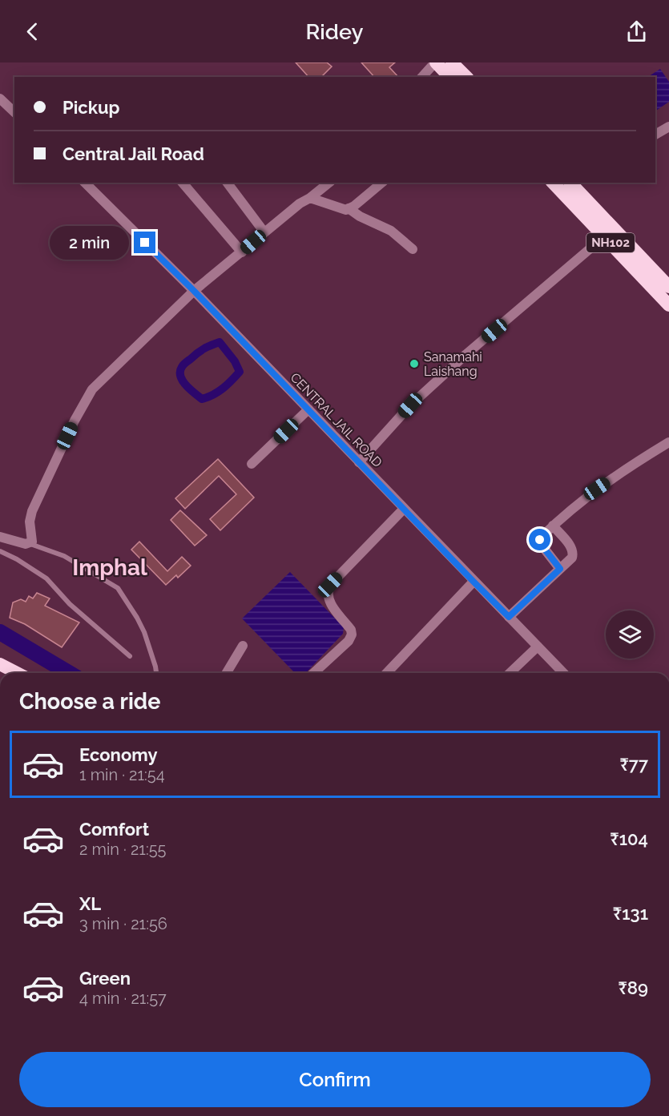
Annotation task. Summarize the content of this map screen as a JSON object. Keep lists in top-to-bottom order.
{
  "streets": {
    "highway": ["NH102"],
    "street": ["CENTRAL JAIL ROAD"]
  },
  "districts": ["Imphal"],
  "places": ["Sanamahi Laishang"],
  "page": {
    "header": "Ridey",
    "banner": ["Pickup", "Central Jail Road"],
    "bubble": "2 min",
    "heading": "Choose a ride",
    "list": [
      {
        "name": "Economy",
        "note": "1 min · 21:54",
        "value": "₹77"
      },
      {
        "name": "Comfort",
        "note": "2 min · 21:55",
        "value": "₹104"
      },
      {
        "name": "XL",
        "note": "3 min · 21:56",
        "value": "₹131"
      },
      {
        "name": "Green",
        "note": "4 min · 21:57",
        "value": "₹89"
      }
    ],
    "buttons": "Confirm"
  }
}
